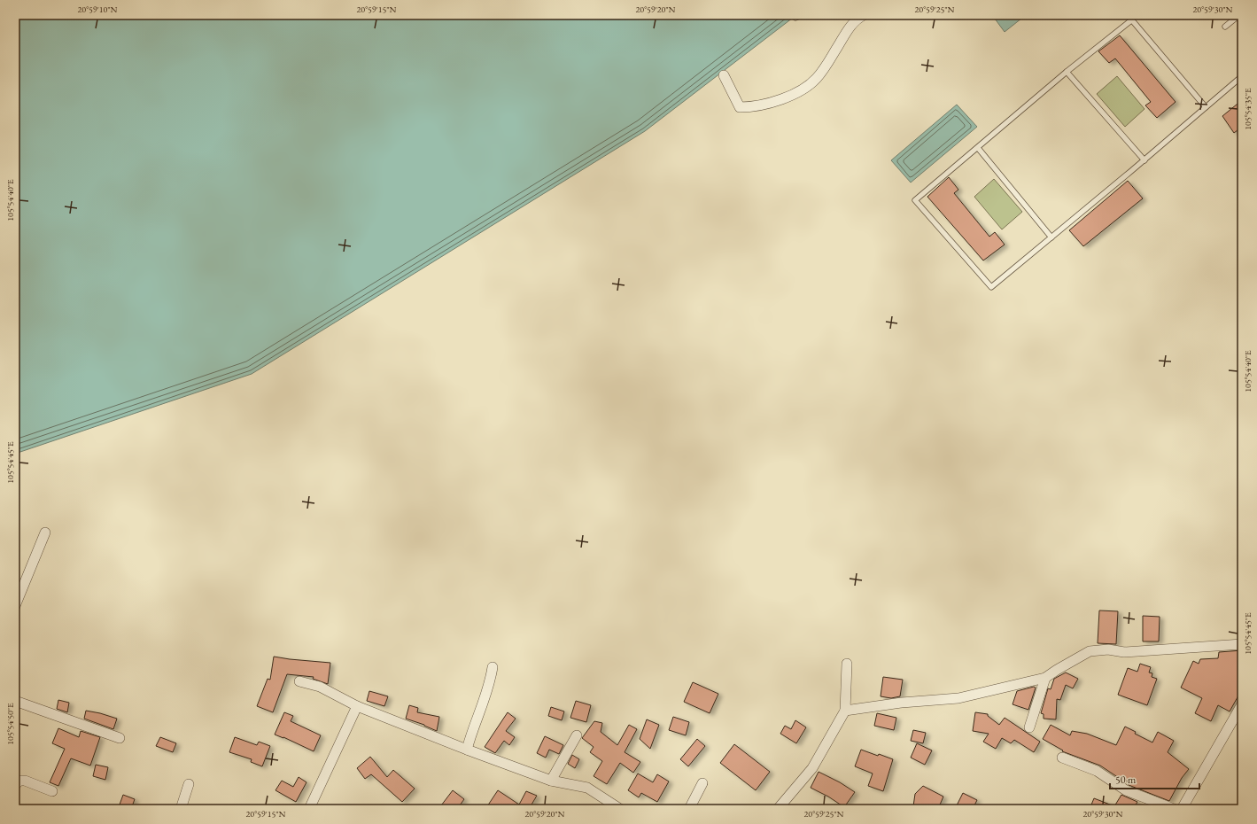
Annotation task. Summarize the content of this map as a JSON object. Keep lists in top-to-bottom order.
{
  "scale_bar": "50 m",
  "coordinates": [
    "20°59'10\"N",
    "20°59'15\"N",
    "20°59'20\"N",
    "20°59'25\"N",
    "20°59'30\"N",
    "105°54'35\"E",
    "105°54'40\"E",
    "105°54'45\"E",
    "105°54'50\"E"
  ]
}
